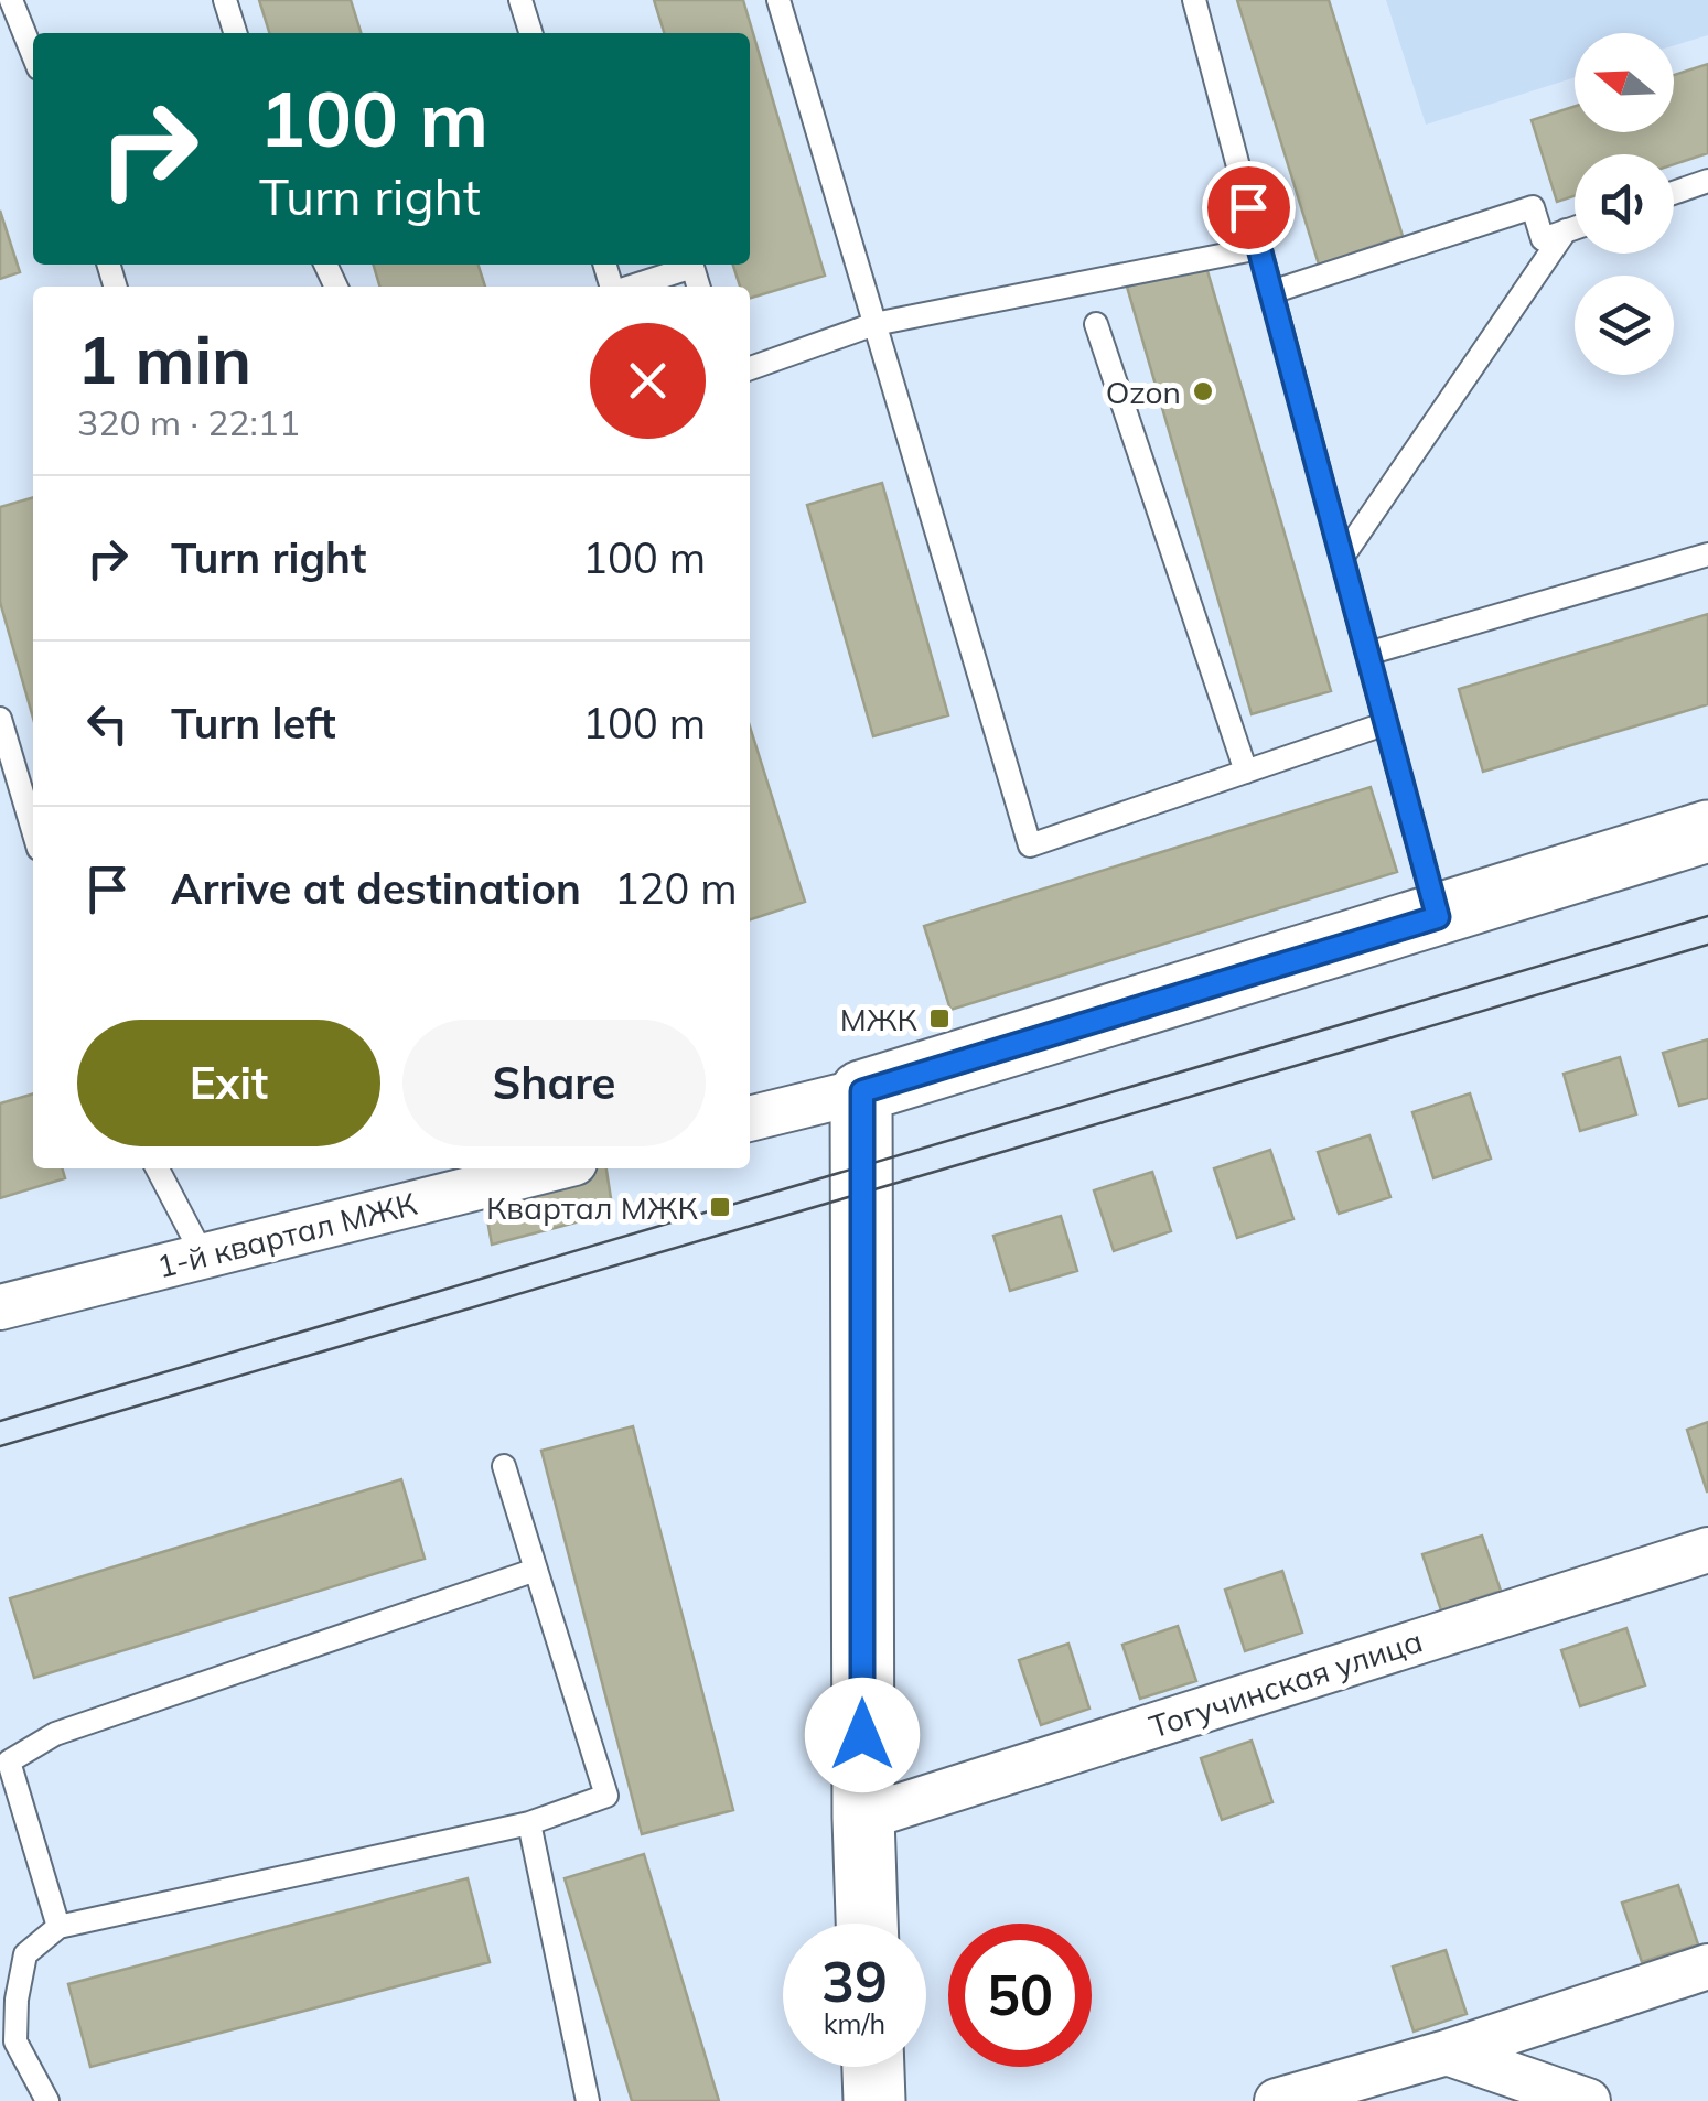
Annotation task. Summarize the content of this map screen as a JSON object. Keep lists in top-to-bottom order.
{
  "streets": {
    "street": ["1-й квартал МЖК", "Тогучинская улица"]
  },
  "places": {
    "other": ["Ozon"],
    "transit": ["МЖК", "Квартал МЖК"]
  },
  "north": "left",
  "page": {
    "turn": ["100 m", "Turn right"],
    "heading": ["1 min", "320 m · 22:11"],
    "list": [
      {
        "name": "Turn right",
        "value": "100 m"
      },
      {
        "name": "Turn left",
        "value": "100 m"
      },
      {
        "name": "Arrive at destination",
        "value": "120 m"
      }
    ],
    "buttons": ["Exit", "Share"],
    "speed": "39 km/h",
    "limit": "50"
  }
}
